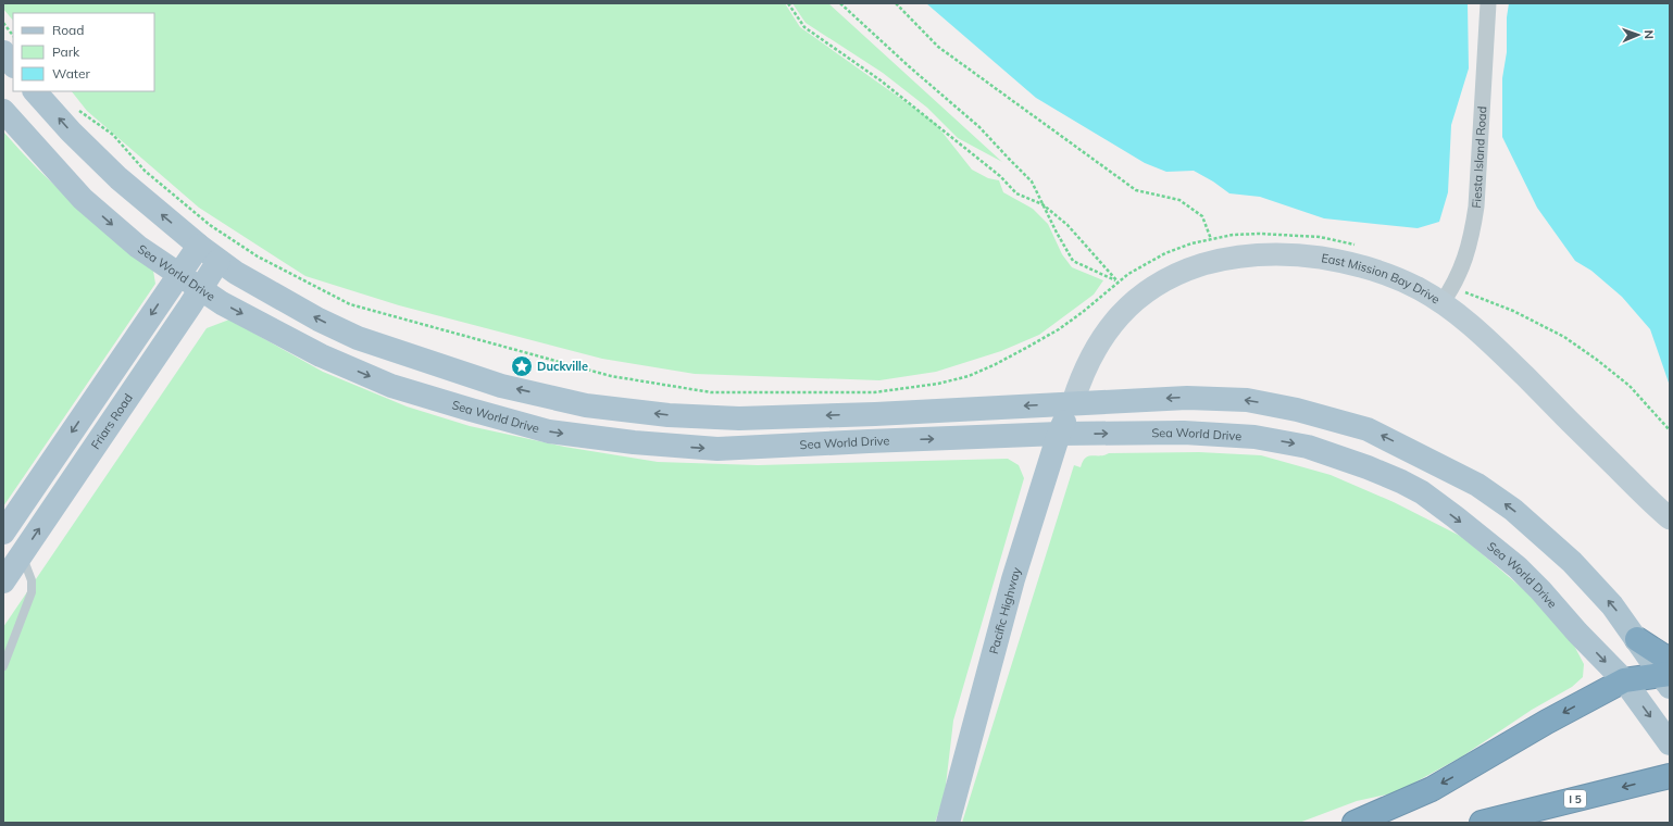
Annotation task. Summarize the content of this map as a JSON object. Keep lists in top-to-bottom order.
{
  "streets": {
    "highway": ["I 5"],
    "main road": [
      "Sea World Drive",
      "East Mission Bay Drive",
      "Friars Road",
      "Pacific Highway"
    ],
    "street": ["Fiesta Island Road"]
  },
  "crossings": [
    ["Fiesta Island Road", "East Mission Bay Drive"],
    ["Sea World Drive", "Friars Road"],
    ["Sea World Drive", "Pacific Highway"],
    ["East Mission Bay Drive", "Pacific Highway"]
  ],
  "places": {
    "place": ["Duckville"]
  },
  "legend": ["Road", "Park", "Water"],
  "north": "right"
}
